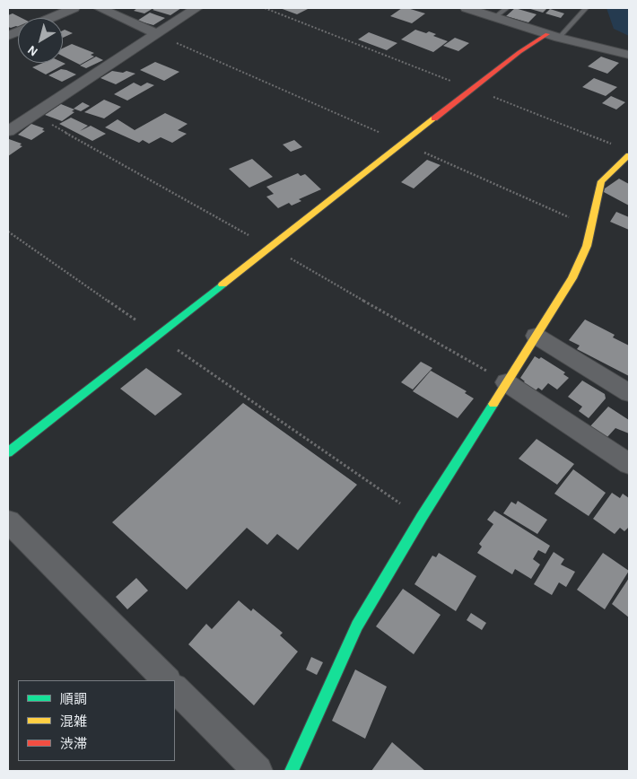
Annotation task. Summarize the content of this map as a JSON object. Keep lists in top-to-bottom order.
{
  "legend": ["順調", "混雑", "渋滞"],
  "north": "bottom left"
}
